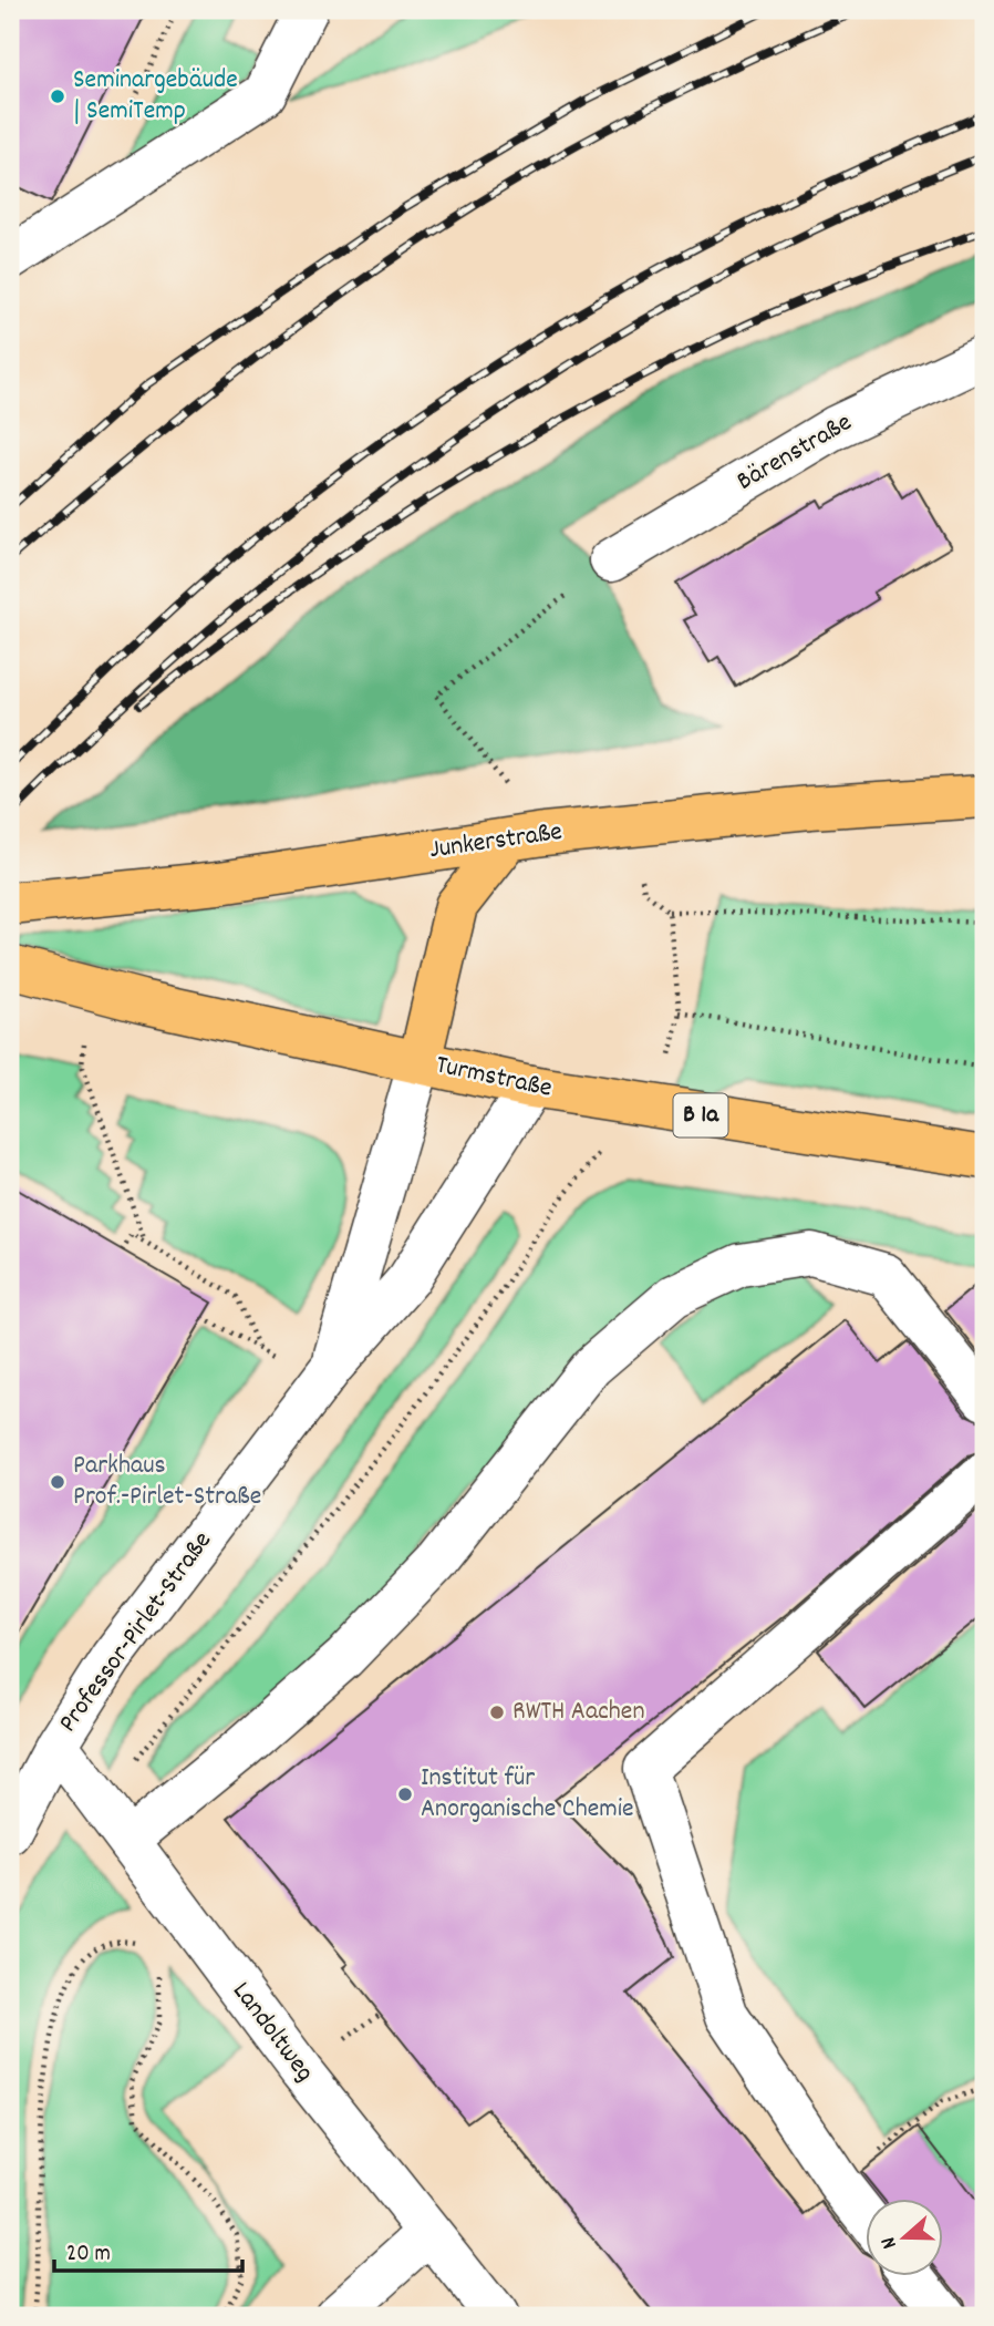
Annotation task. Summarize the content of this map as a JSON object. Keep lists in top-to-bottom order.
{
  "streets": {
    "main road": ["Junkerstraße", "Turmstraße", "B 1a"],
    "street": ["Bärenstraße", "Professor-Pirlet-Straße", "Landoltweg"]
  },
  "crossings": [
    ["Turmstraße", "Professor-Pirlet-Straße"],
    ["Professor-Pirlet-Straße", "Landoltweg"]
  ],
  "places": [
    "Seminargebäude | SemiTemp",
    "Parkhaus Prof.-Pirlet-Straße",
    "RWTH Aachen",
    "Institut für Anorganische Chemie"
  ],
  "scale_bar": "20 m",
  "north": "left"
}
